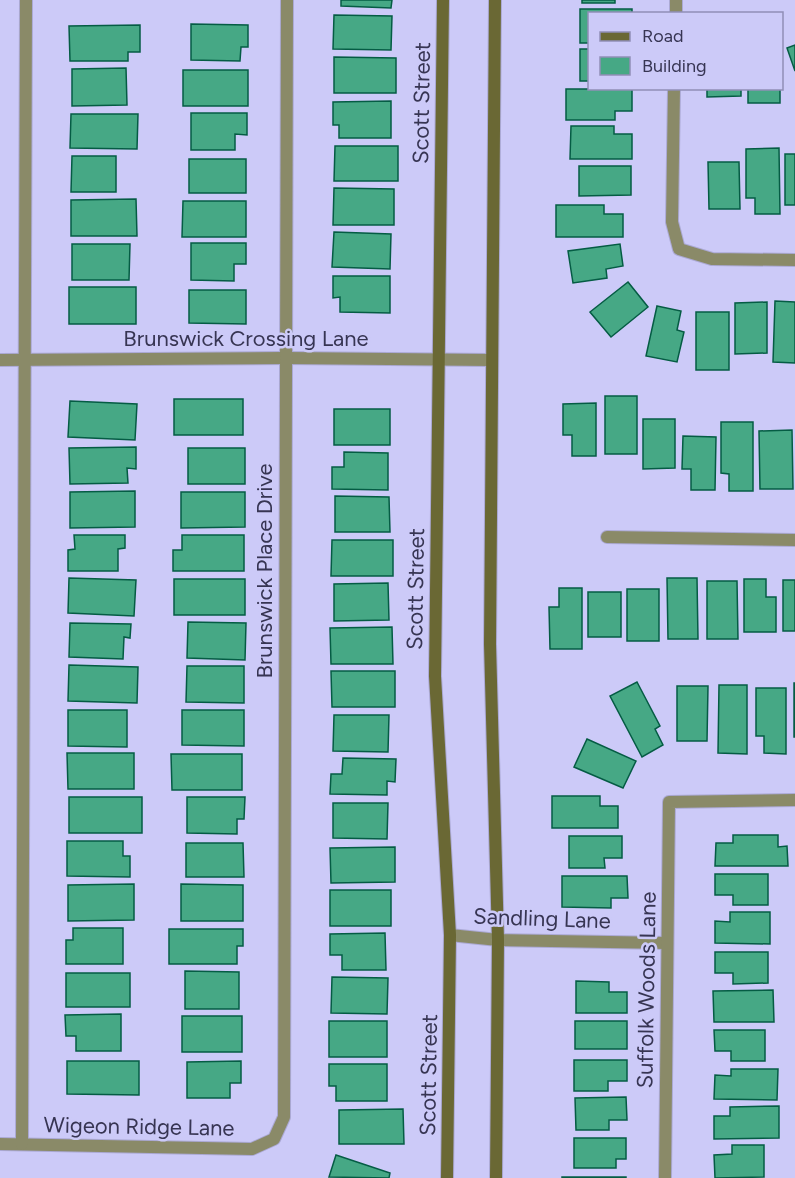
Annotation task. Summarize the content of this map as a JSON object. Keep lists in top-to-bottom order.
{
  "streets": {
    "main road": ["Scott Street"],
    "street": [
      "Brunswick Crossing Lane",
      "Brunswick Place Drive",
      "Sandling Lane",
      "Suffolk Woods Lane",
      "Wigeon Ridge Lane"
    ]
  },
  "crossings": [
    ["Scott Street", "Brunswick Crossing Lane"],
    ["Scott Street", "Sandling Lane"],
    ["Brunswick Crossing Lane", "Brunswick Place Drive"],
    ["Brunswick Place Drive", "Wigeon Ridge Lane"],
    ["Sandling Lane", "Suffolk Woods Lane"]
  ],
  "legend": ["Road", "Building"]
}
